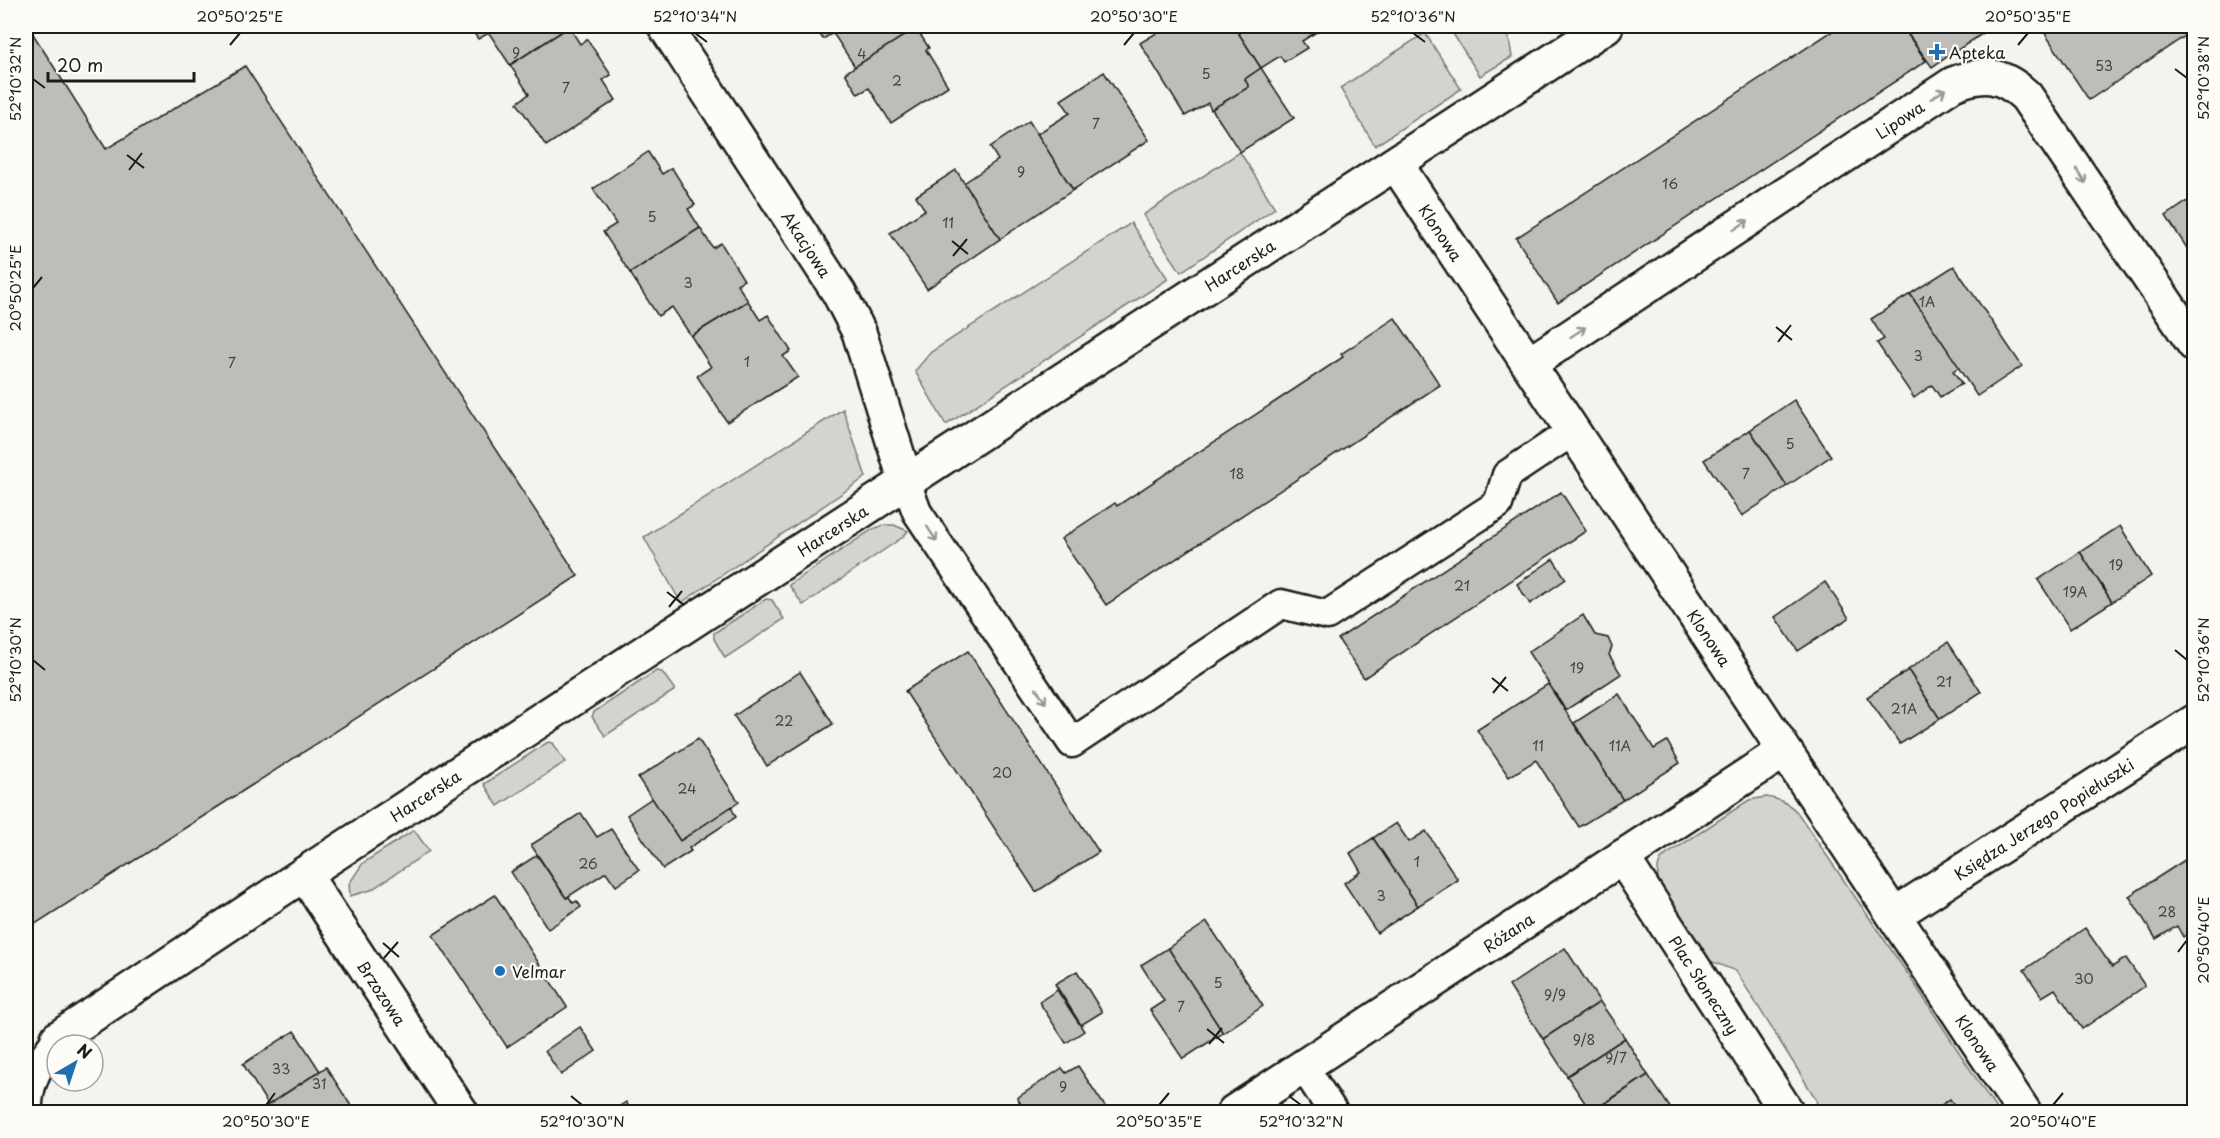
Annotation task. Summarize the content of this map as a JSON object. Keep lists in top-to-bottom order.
{
  "streets": {
    "street": [
      "Lipowa",
      "Klonowa",
      "Akacjowa",
      "Harcerska",
      "Księdza Jerzego Popiełuszki",
      "Różana",
      "Plac Słoneczny",
      "Brzozowa"
    ]
  },
  "crossings": [
    ["Lipowa", "Klonowa"],
    ["Klonowa", "Harcerska"],
    ["Klonowa", "Księdza Jerzego Popiełuszki"],
    ["Klonowa", "Różana"],
    ["Akacjowa", "Harcerska"],
    ["Harcerska", "Brzozowa"],
    ["Różana", "Plac Słoneczny"]
  ],
  "places": {
    "health": ["Apteka"],
    "other": ["Velmar"]
  },
  "house_numbers": [
    "9",
    "4",
    "53",
    "5",
    "2",
    "7",
    "7",
    "9",
    "16",
    "5",
    "11",
    "3",
    "1A",
    "3",
    "1",
    "7",
    "5",
    "18",
    "7",
    "19",
    "21",
    "19A",
    "19",
    "21",
    "21A",
    "22",
    "11",
    "11A",
    "20",
    "24",
    "1",
    "26",
    "3",
    "28",
    "30",
    "5",
    "9/9",
    "7",
    "9/8",
    "9/7",
    "33",
    "31",
    "9"
  ],
  "scale_bar": "20 m",
  "north": "top right",
  "coordinates": [
    "20°50'25\"E",
    "52°10'34\"N",
    "20°50'30\"E",
    "52°10'36\"N",
    "20°50'35\"E",
    "52°10'38\"N",
    "52°10'32\"N",
    "52°10'30\"N",
    "20°50'40\"E"
  ]
}
